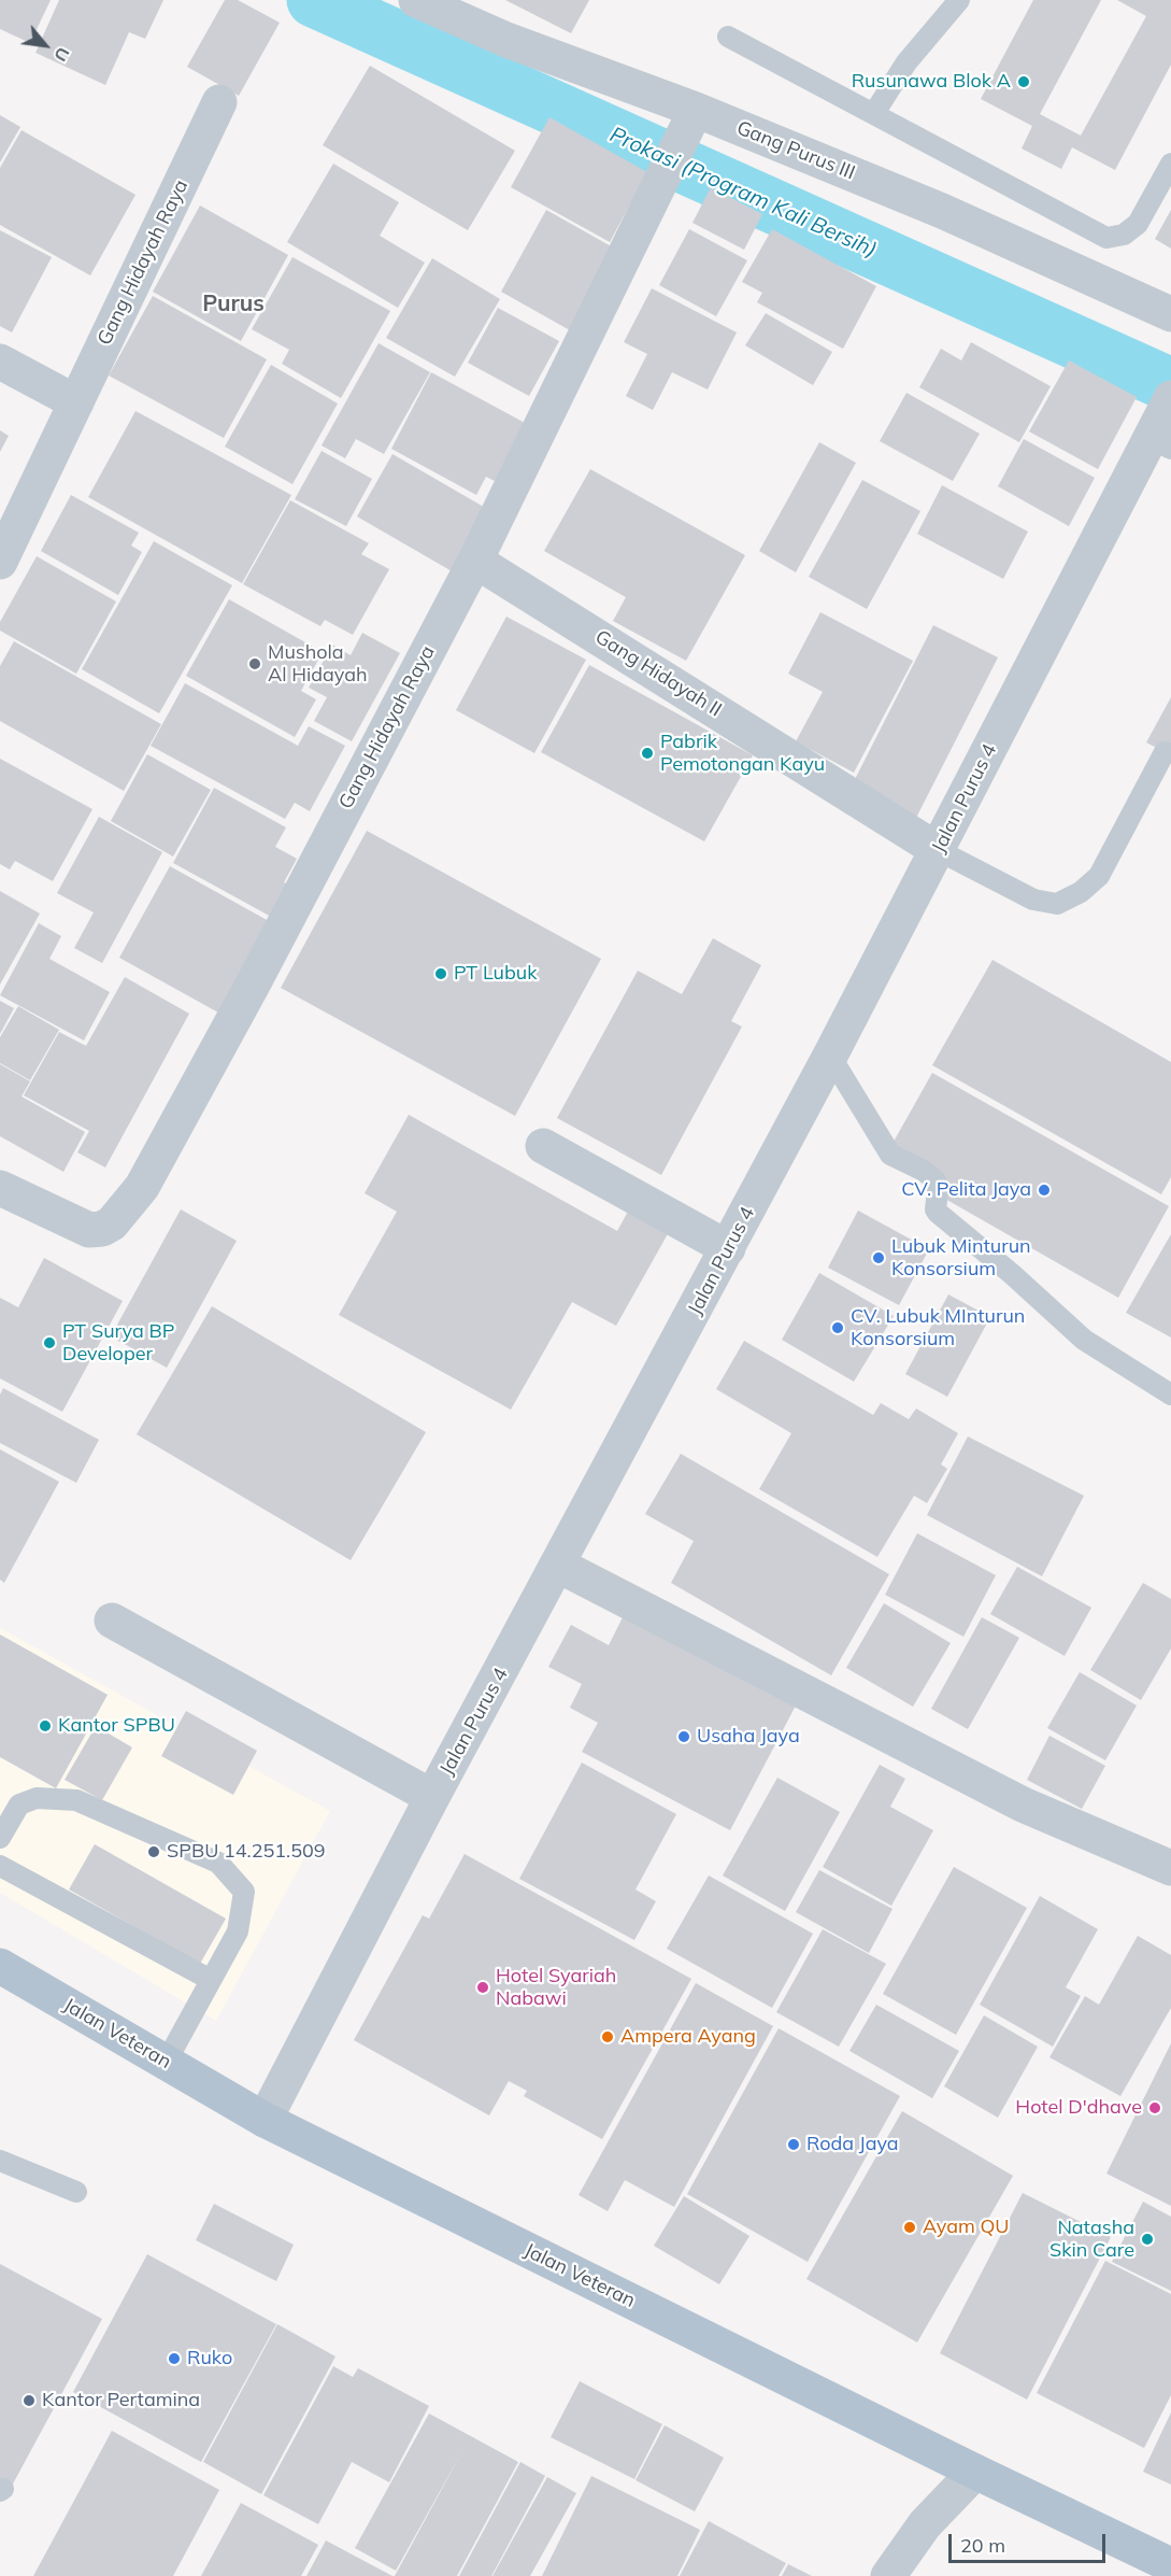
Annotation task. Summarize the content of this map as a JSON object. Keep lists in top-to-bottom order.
{
  "streets": {
    "main road": ["Jalan Veteran"],
    "street": [
      "Gang Purus III",
      "Gang Hidayah Raya",
      "Gang Hidayah II",
      "Jalan Purus 4"
    ]
  },
  "crossings": [
    ["Gang Purus III", "Gang Hidayah Raya"],
    ["Gang Hidayah Raya", "Gang Hidayah II"],
    ["Gang Hidayah II", "Jalan Purus 4"],
    ["Jalan Purus 4", "Jalan Veteran"]
  ],
  "districts": ["Purus"],
  "water": ["Prokasi (Program Kali Bersih)"],
  "places": [
    "Rusunawa Blok A",
    "Mushola Al Hidayah",
    "Pabrik Pemotongan Kayu",
    "PT Lubuk",
    "CV. Pelita Jaya",
    "Lubuk Minturun Konsorsium",
    "CV. Lubuk MInturun Konsorsium",
    "PT Surya BP Developer",
    "Kantor SPBU",
    "Usaha Jaya",
    "SPBU 14.251.509",
    "Hotel Syariah Nabawi",
    "Ampera Ayang",
    "Hotel D'dhave",
    "Roda Jaya",
    "Ayam QU",
    "Natasha Skin Care",
    "Ruko",
    "Kantor Pertamina"
  ],
  "scale_bar": "20 m",
  "north": "bottom right"
}
